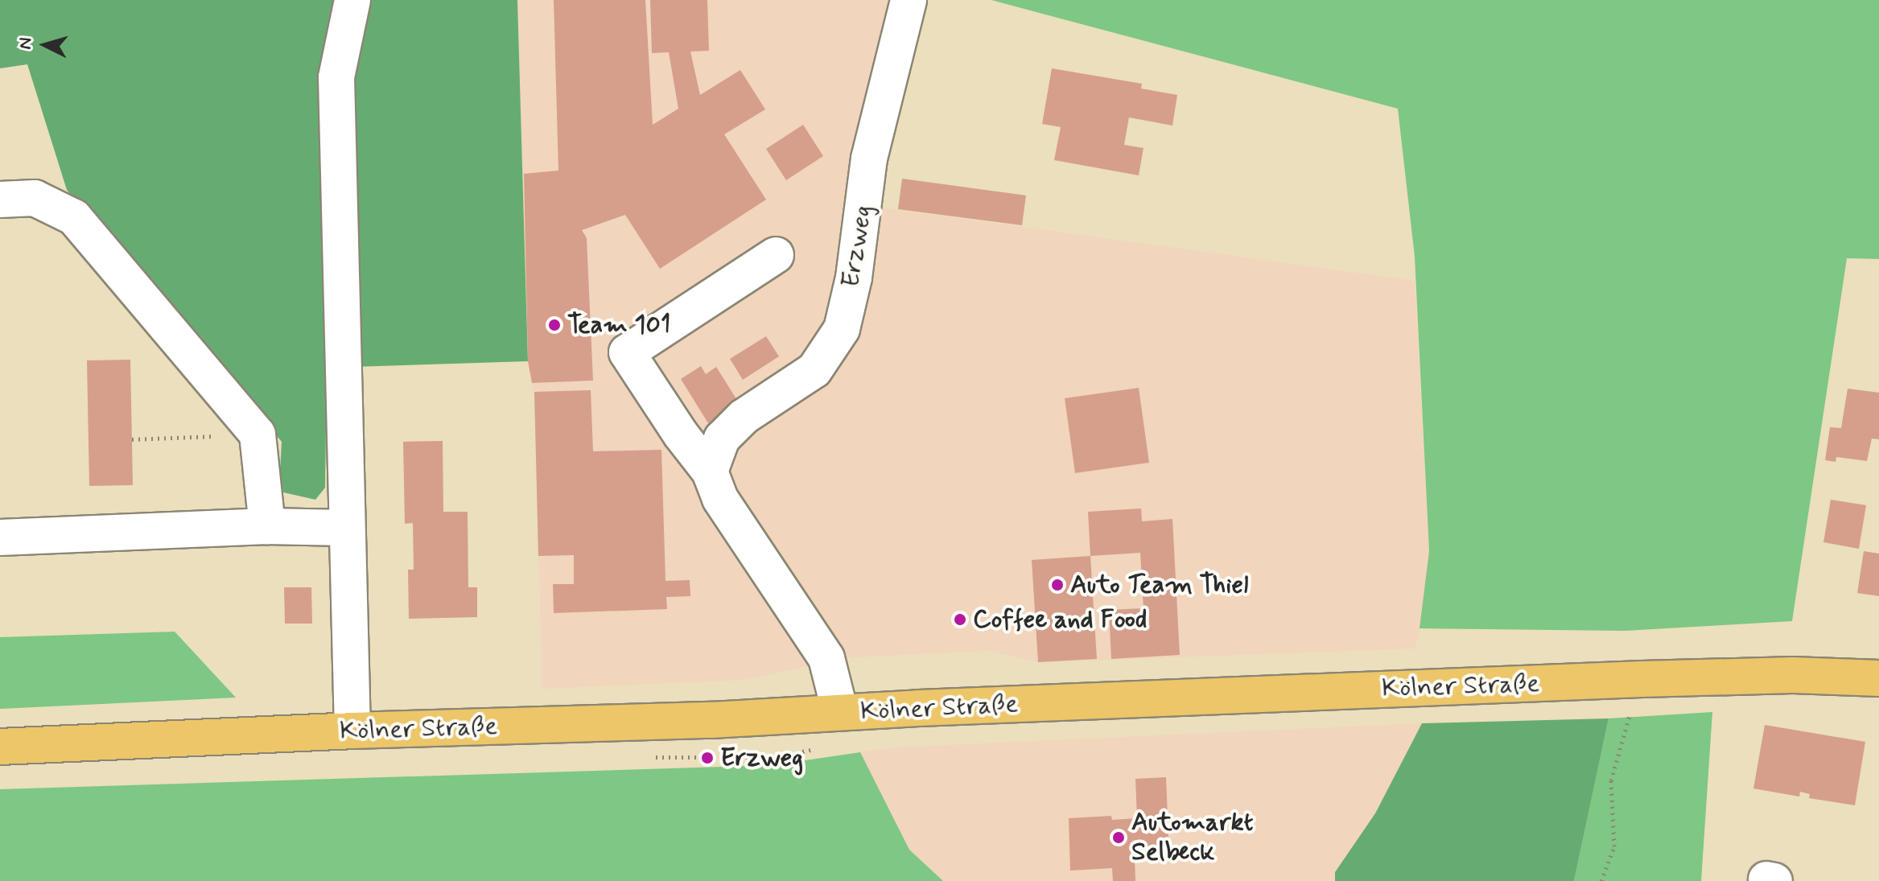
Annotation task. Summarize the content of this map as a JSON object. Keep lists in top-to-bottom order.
{
  "streets": {
    "main road": ["Kölner Straße"],
    "lane": ["Erzweg"]
  },
  "places": [
    "Team 101",
    "Auto Team Thiel",
    "Coffee and Food",
    "Erzweg",
    "Automarkt Selbeck"
  ],
  "north": "left"
}
